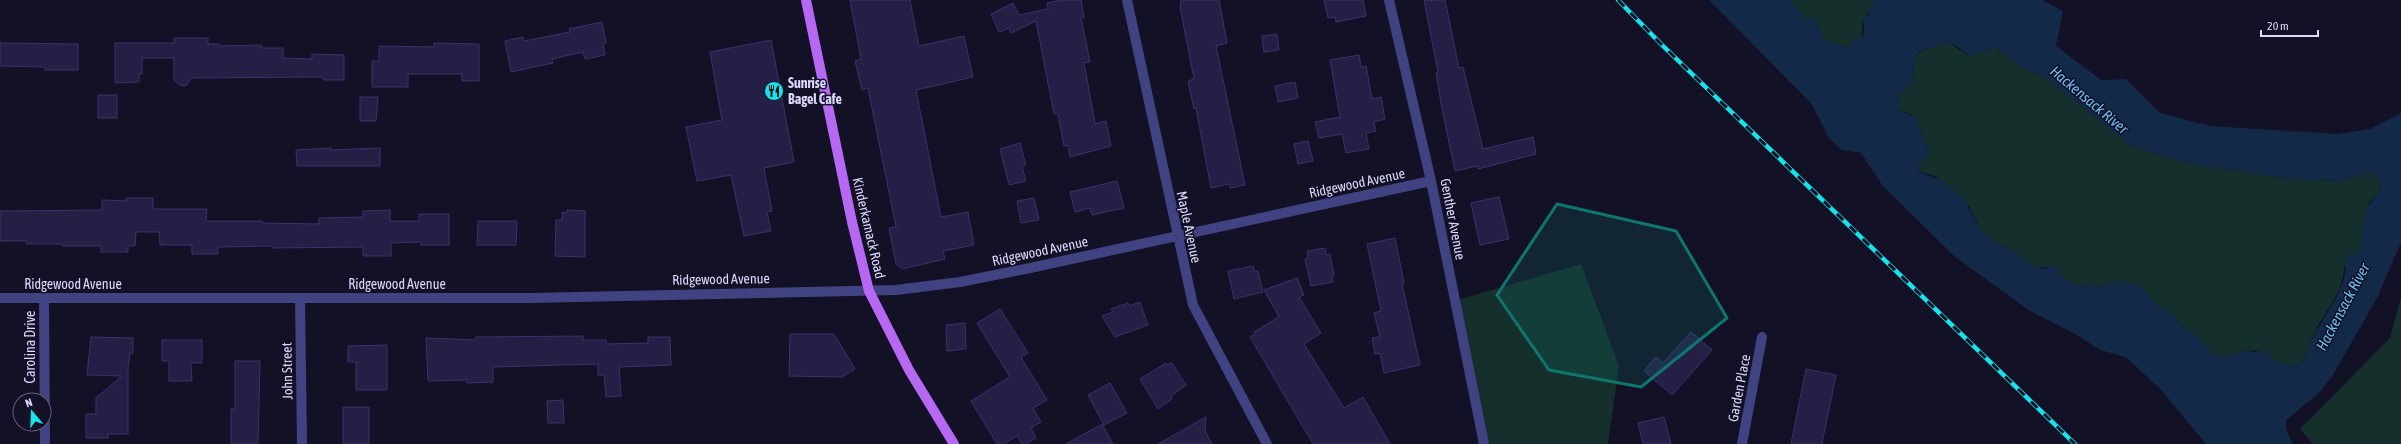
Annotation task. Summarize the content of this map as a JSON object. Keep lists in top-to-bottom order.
{
  "streets": {
    "main road": ["Kinderkamack Road"],
    "street": [
      "Ridgewood Avenue",
      "Genther Avenue",
      "Maple Avenue",
      "Carolina Drive",
      "John Street",
      "Garden Place"
    ]
  },
  "crossings": [
    ["Ridgewood Avenue", "Genther Avenue"],
    ["Ridgewood Avenue", "Maple Avenue"],
    ["Ridgewood Avenue", "Kinderkamack Road"],
    ["Ridgewood Avenue", "Carolina Drive"],
    ["Ridgewood Avenue", "John Street"]
  ],
  "water": ["Hackensack River"],
  "places": {
    "restaurant": ["Sunrise Bagel Cafe"]
  },
  "scale_bar": "20 m",
  "north": "top"
}
